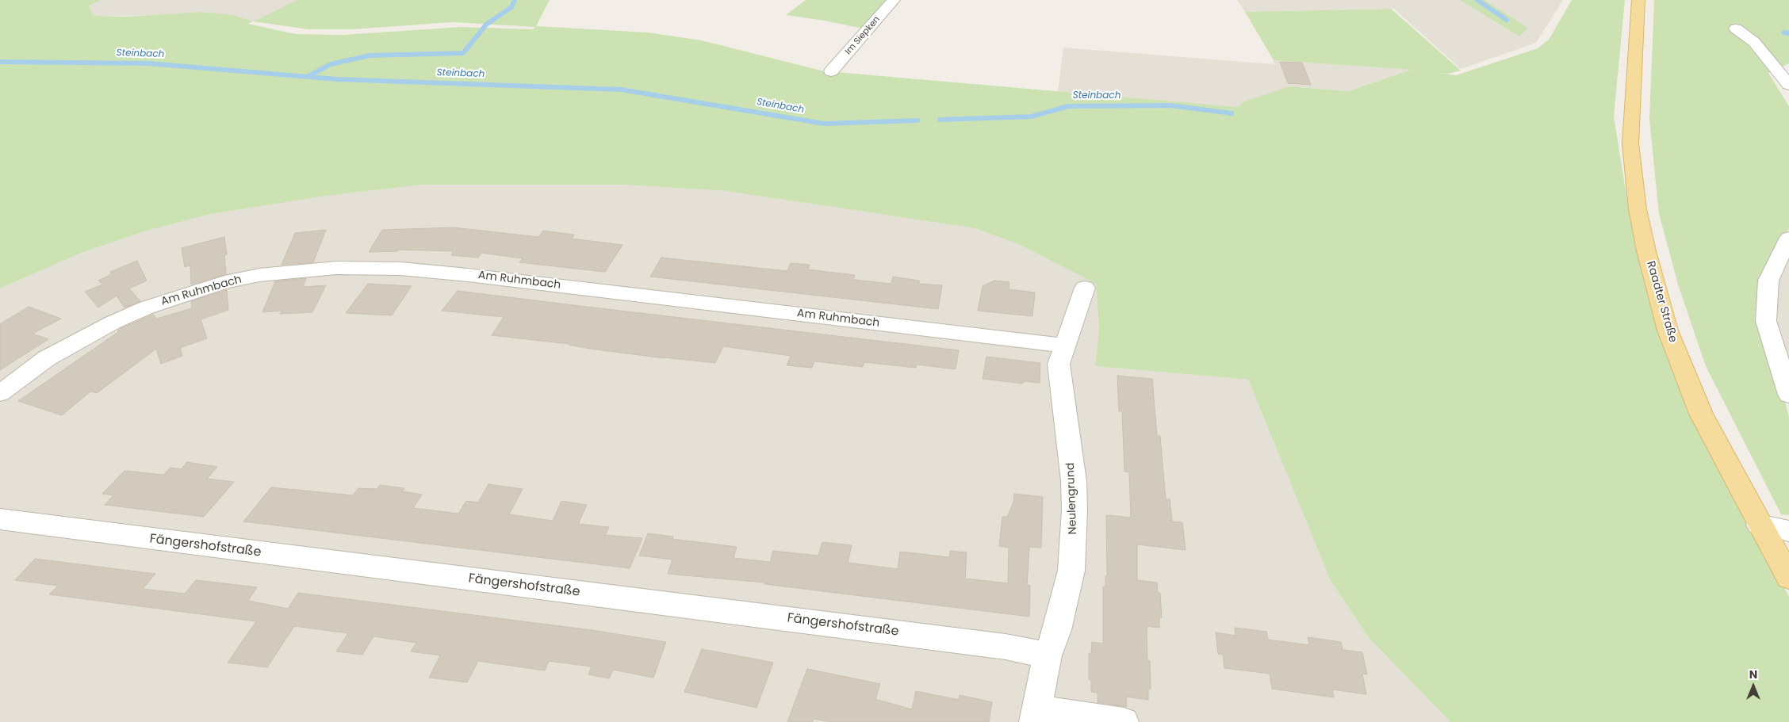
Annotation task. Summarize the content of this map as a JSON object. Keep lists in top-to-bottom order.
{
  "streets": {
    "main road": ["Raadter Straße"],
    "street": [
      "Im Siepken",
      "Am Ruhmbach",
      "Neulengrund",
      "Fängershofstraße"
    ]
  },
  "crossings": [
    ["Am Ruhmbach", "Neulengrund"],
    ["Neulengrund", "Fängershofstraße"]
  ],
  "water": ["Steinbach"],
  "north": "top"
}
